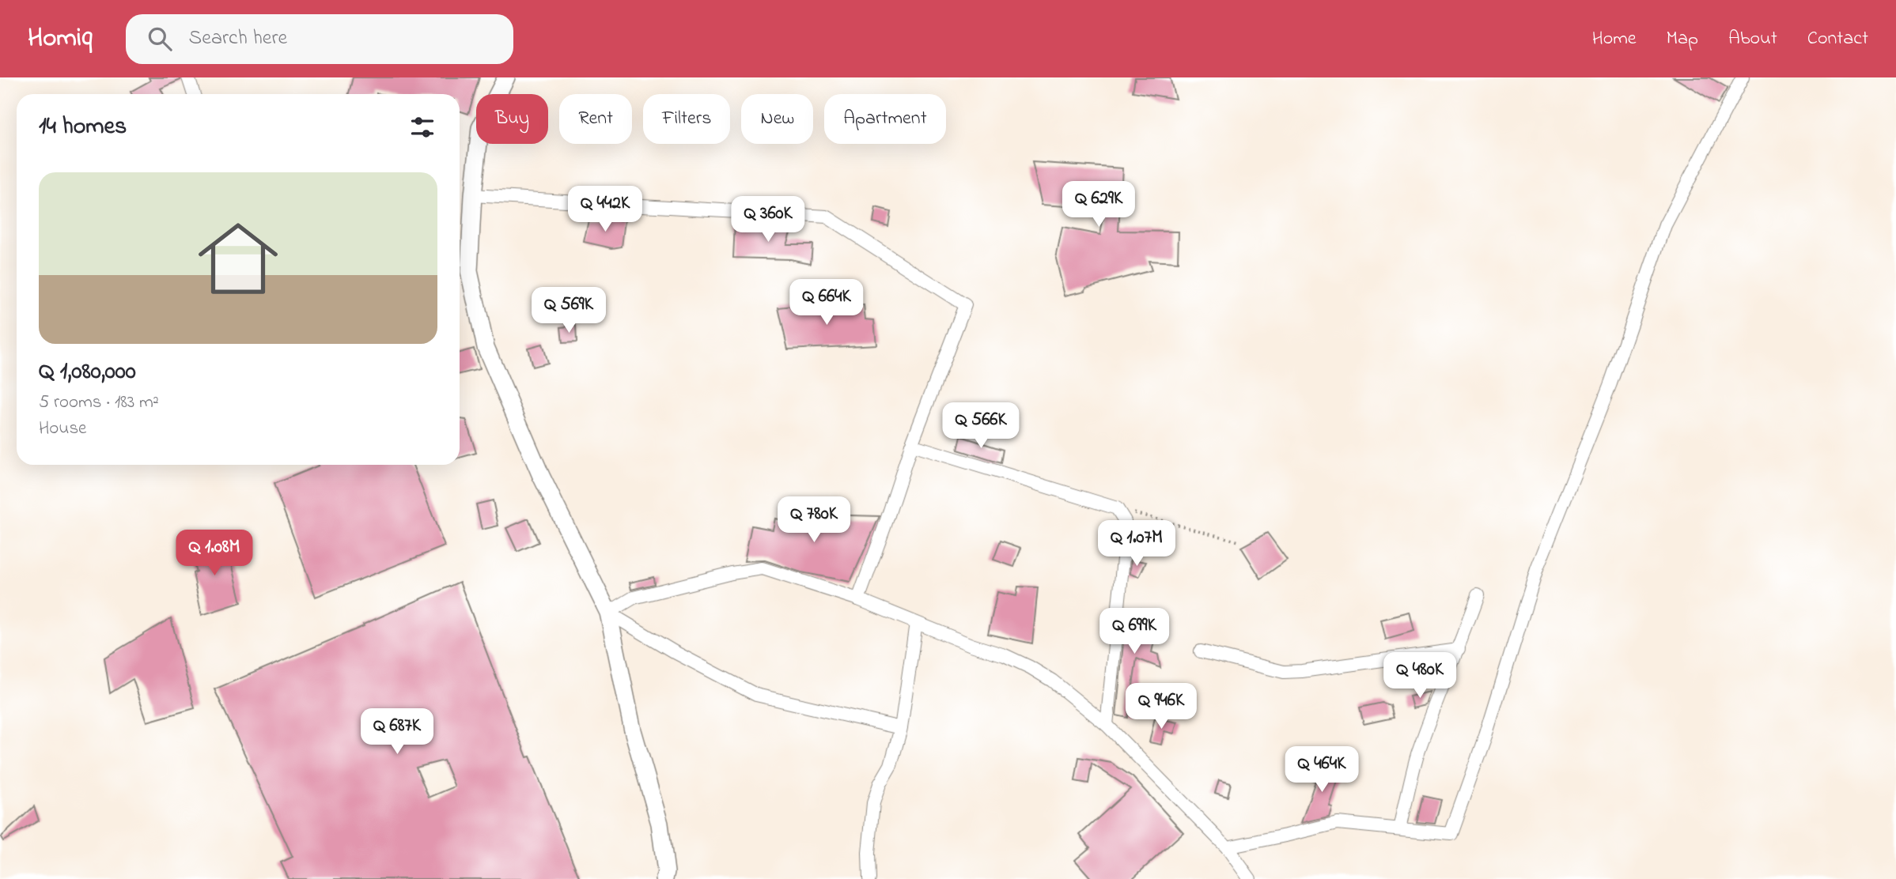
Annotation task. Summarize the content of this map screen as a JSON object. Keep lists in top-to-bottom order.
{
  "page": {
    "header": "Homiq",
    "search": "Search here",
    "nav": [
      "Home",
      "Map",
      "About",
      "Contact"
    ],
    "chip": [
      "Buy",
      "Rent",
      "Filters",
      "New",
      "Apartment"
    ],
    "heading": "14 homes",
    "list": [
      {
        "name": "Q 1,080,000",
        "note": "5 rooms · 183 m² · House"
      }
    ],
    "price": [
      "Q 629K",
      "Q 442K",
      "Q 360K",
      "Q 664K",
      "Q 569K",
      "Q 566K",
      "Q 780K",
      "Q 1.07M",
      "Q 1.08M",
      "Q 699K",
      "Q 480K",
      "Q 946K",
      "Q 687K",
      "Q 464K"
    ]
  }
}
